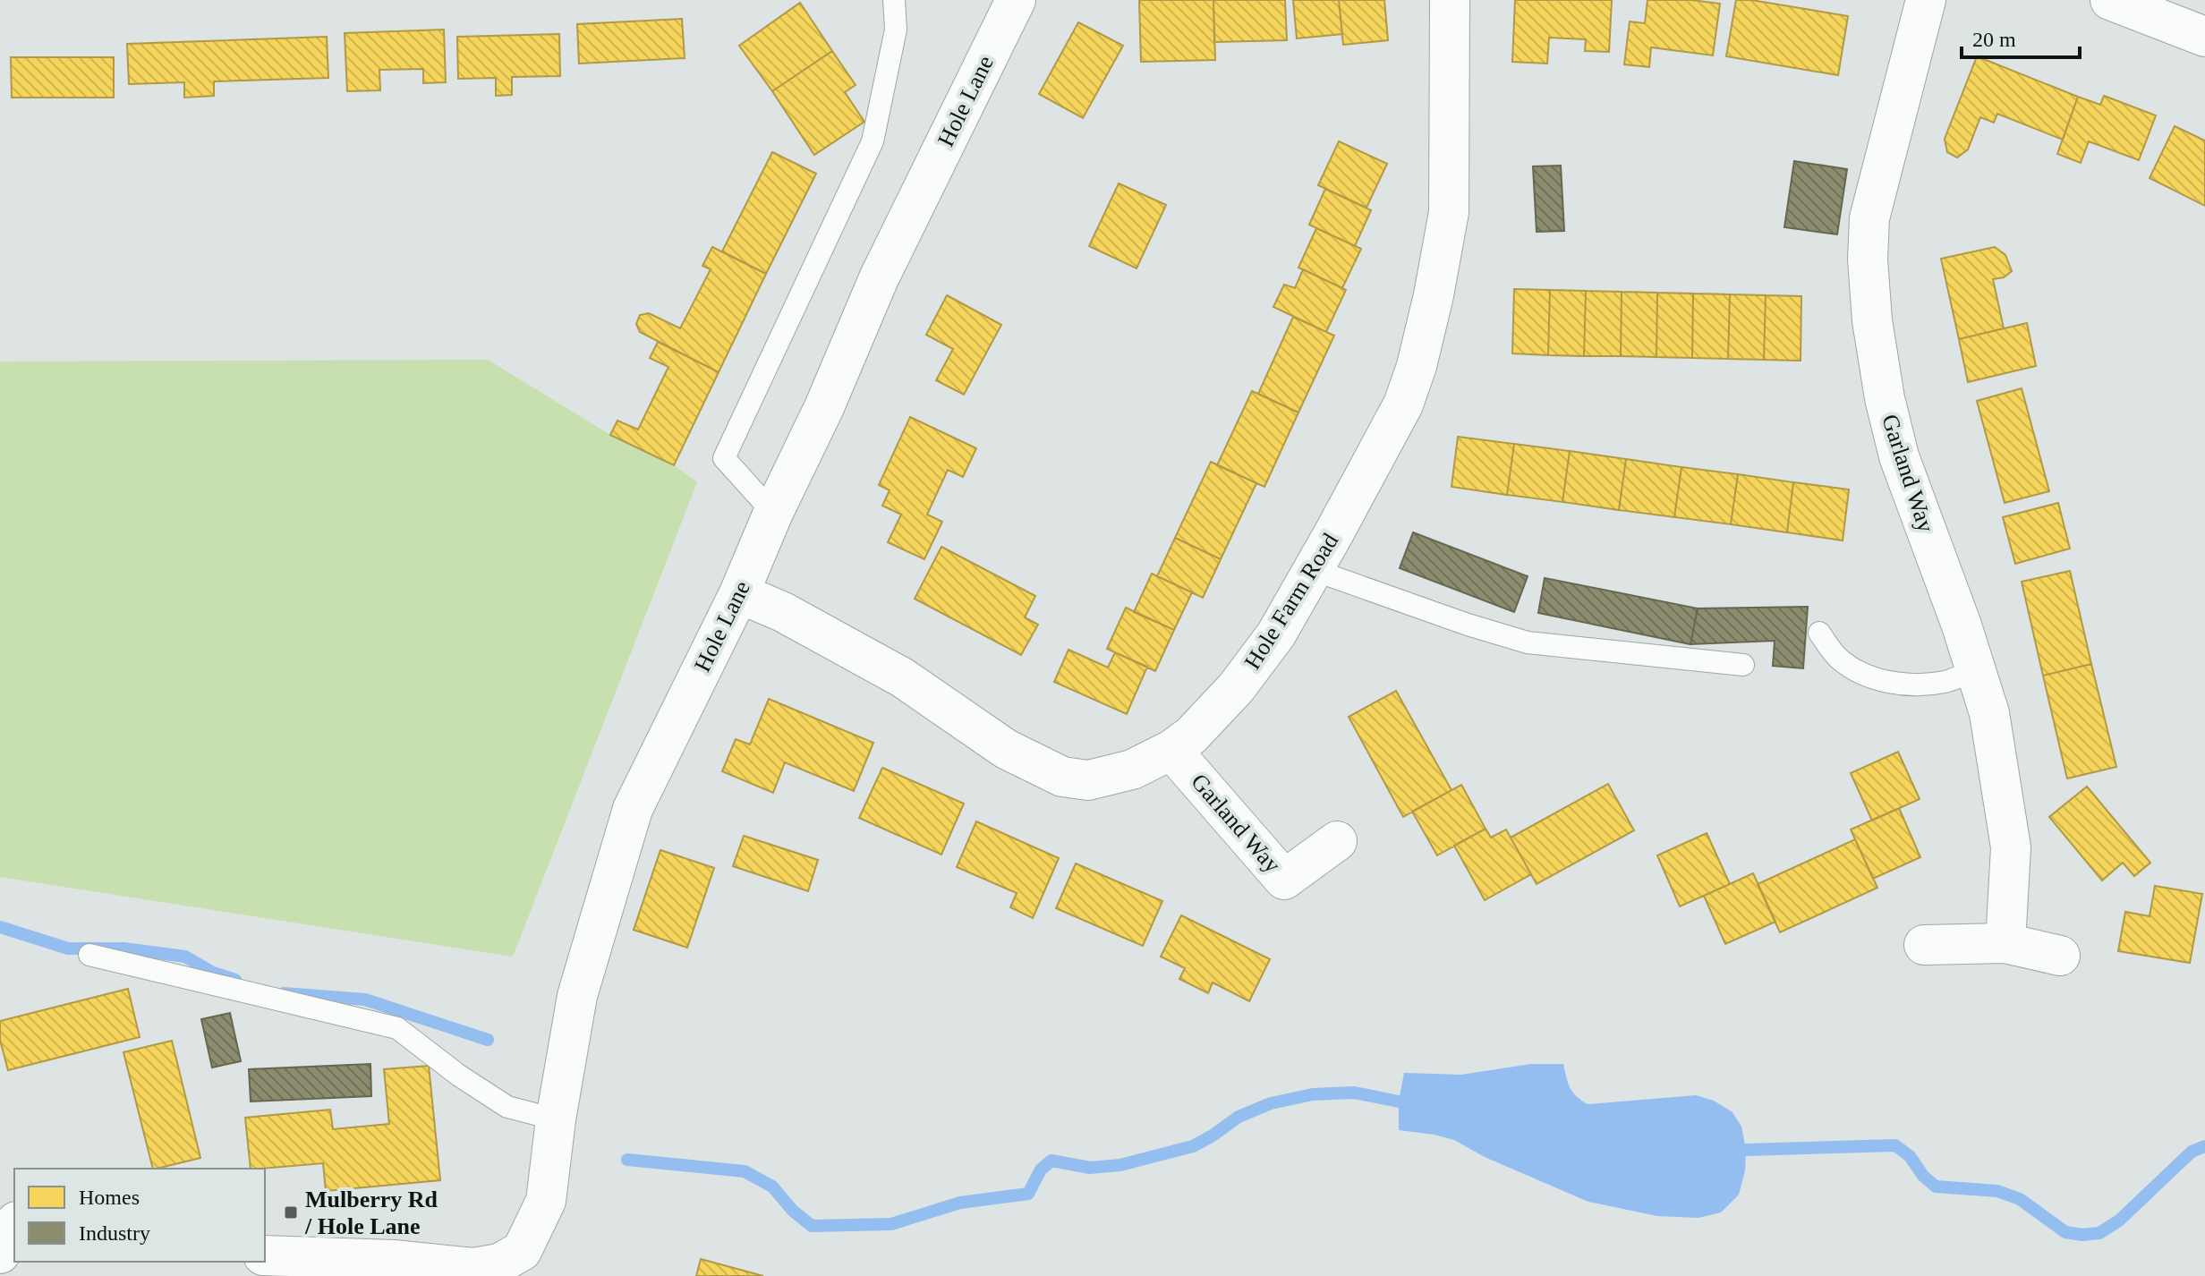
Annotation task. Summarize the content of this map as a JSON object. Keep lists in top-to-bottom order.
{
  "streets": {
    "street": ["Hole Lane", "Garland Way", "Hole Farm Road"]
  },
  "crossings": [
    ["Hole Lane", "Hole Farm Road"],
    ["Garland Way", "Hole Farm Road"]
  ],
  "places": {
    "transit": ["Mulberry Rd / Hole Lane"]
  },
  "legend": ["Homes", "Industry"],
  "scale_bar": "20 m"
}
